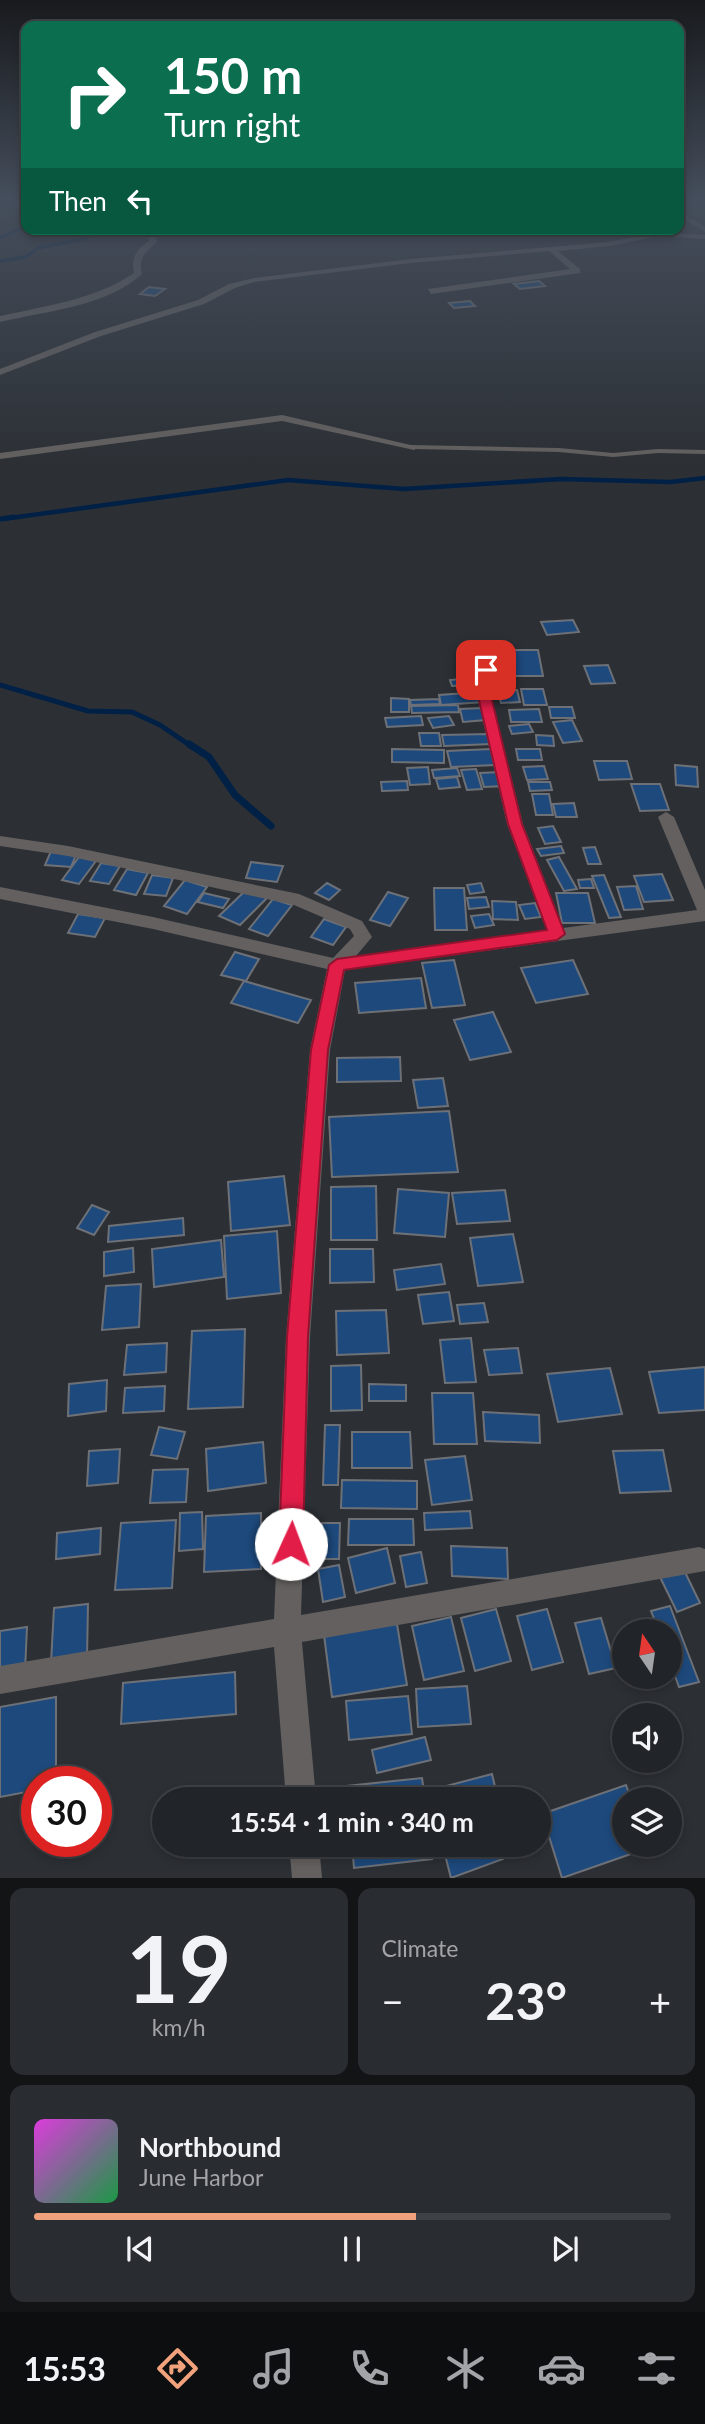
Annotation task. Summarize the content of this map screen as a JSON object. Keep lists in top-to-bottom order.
{
  "north": "top",
  "page": {
    "turn": ["150 m", "Turn right"],
    "then": "Then",
    "limit": "30",
    "trip": "15:54 · 1 min · 340 m",
    "tile": [
      ["19", "km/h"],
      "Climate"
    ],
    "heat": ["−", "23°", "+"],
    "song": ["Northbound", "June Harbor"],
    "tabs": "15:53"
  }
}
